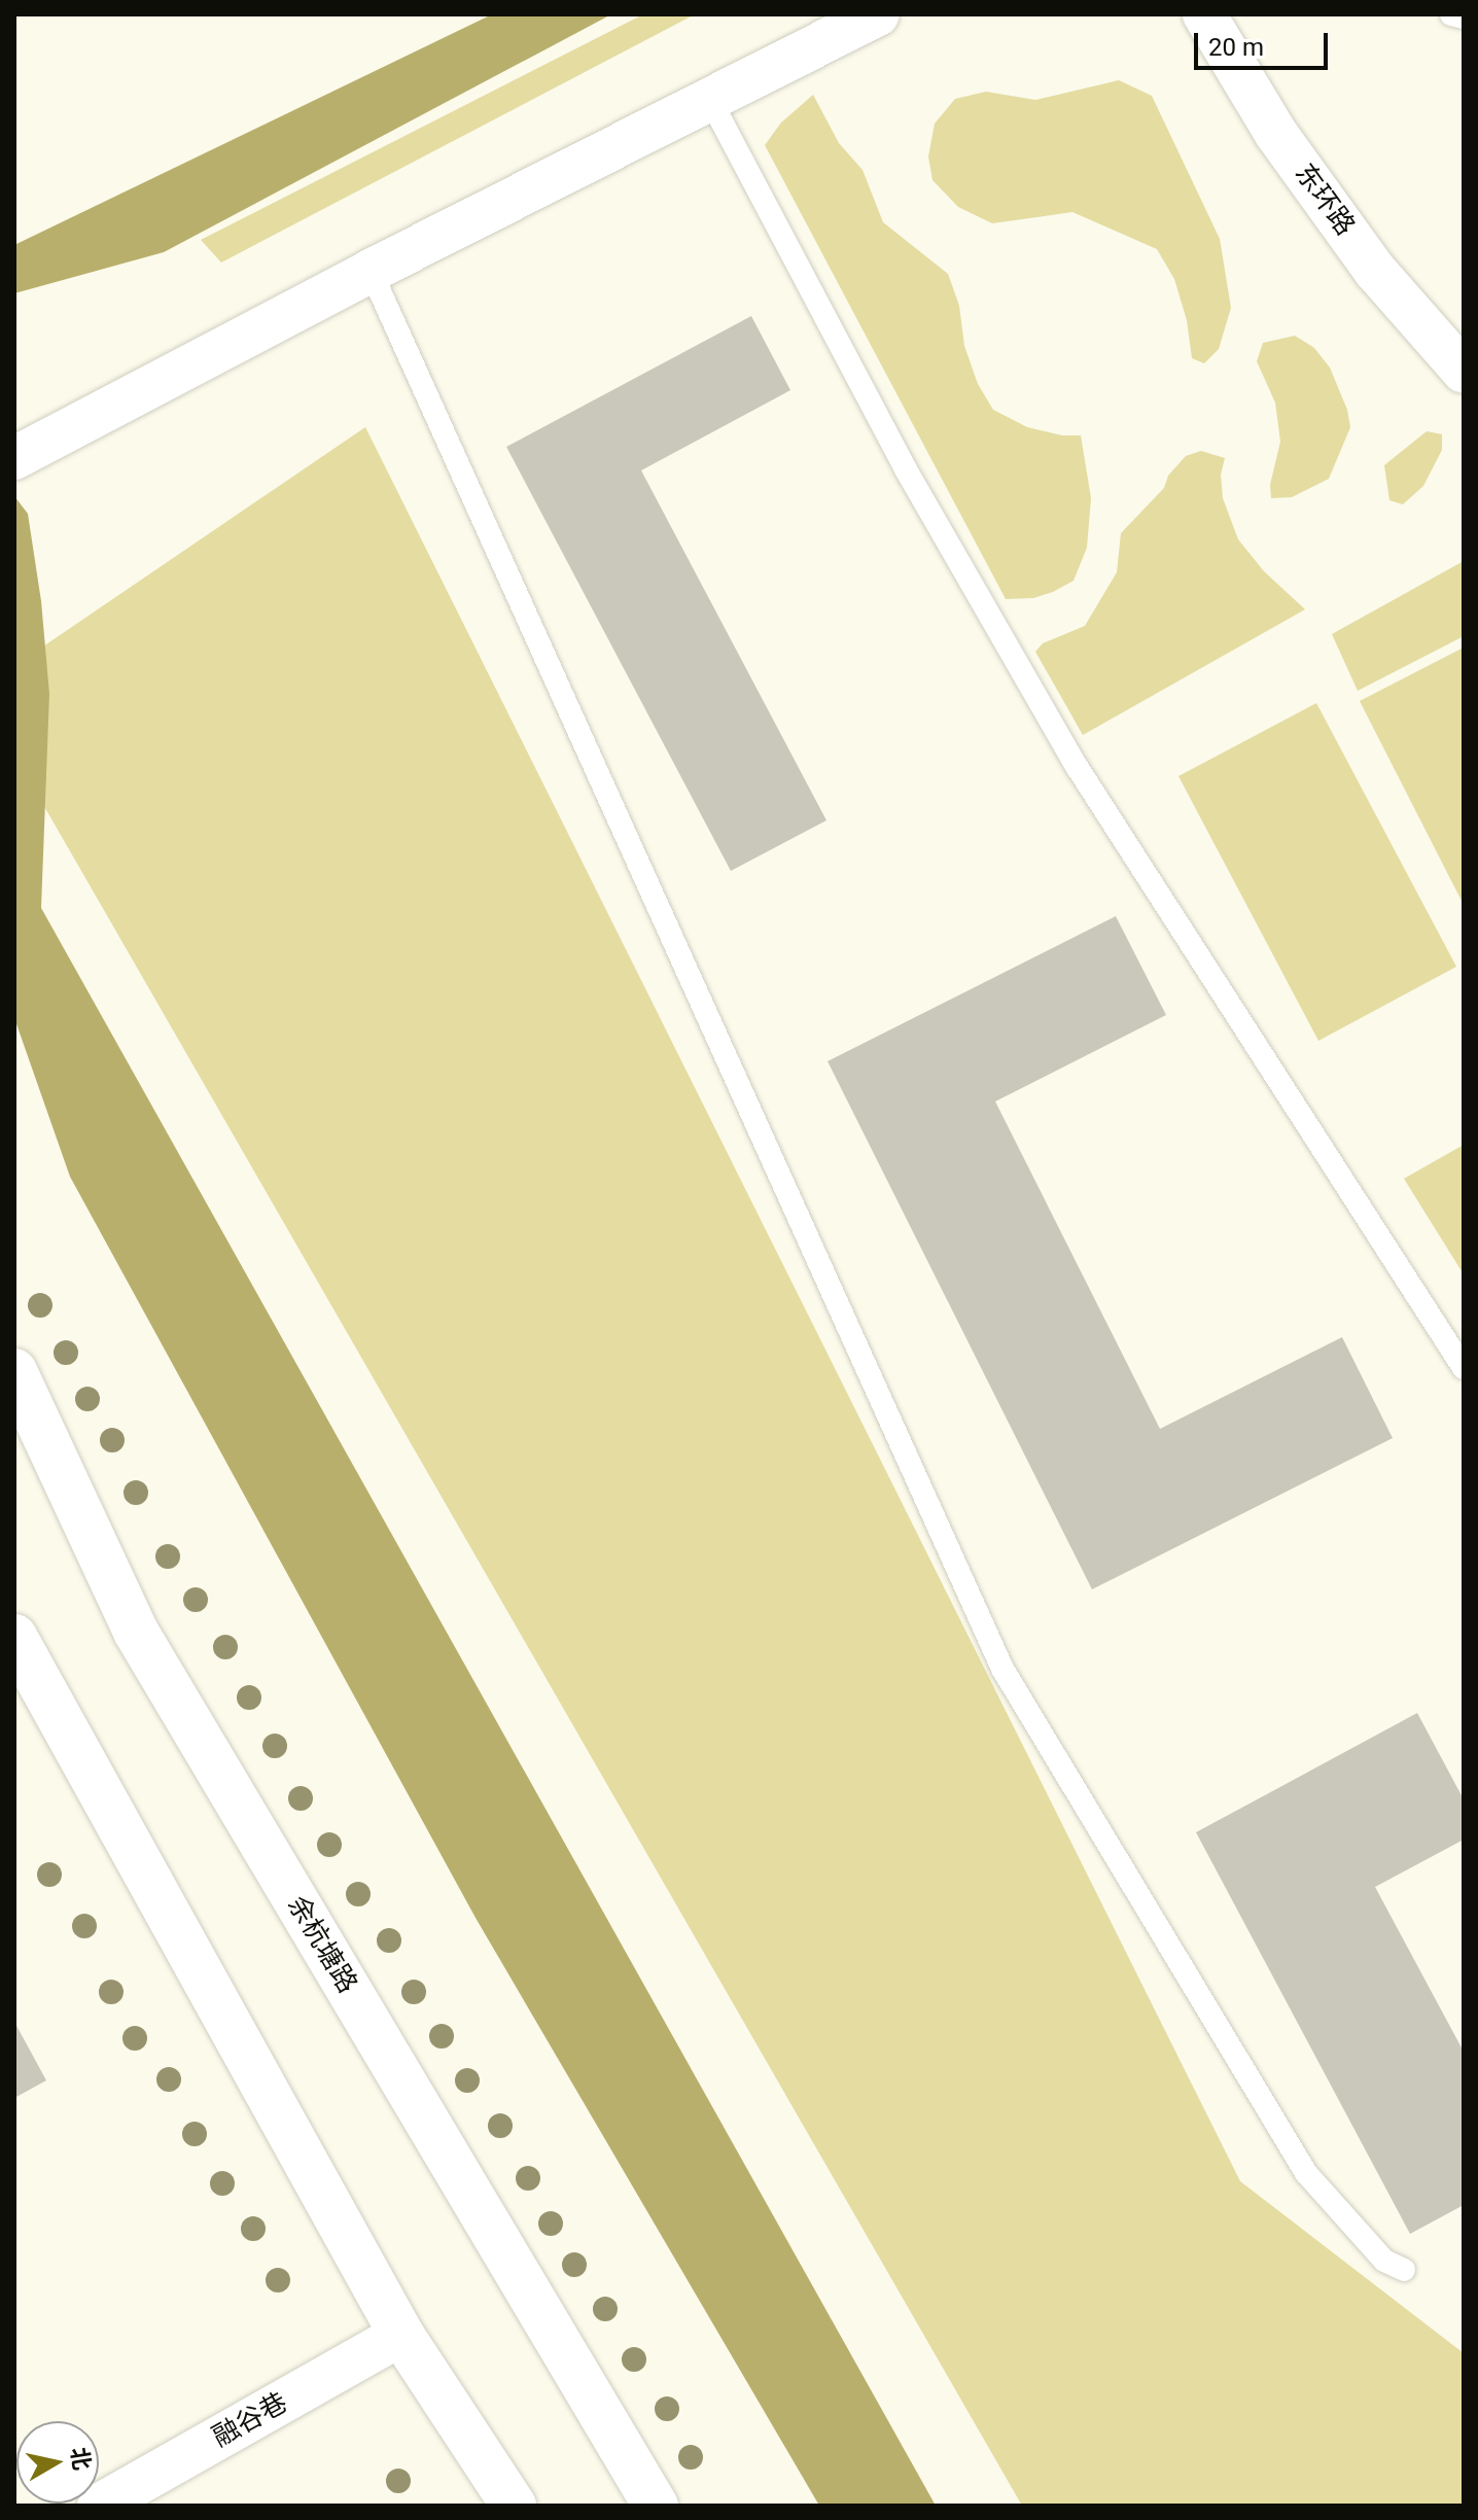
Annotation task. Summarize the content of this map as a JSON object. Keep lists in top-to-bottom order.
{
  "streets": {
    "main road": ["余杭塘路"],
    "street": ["东环路", "融谷巷"]
  },
  "scale_bar": "20 m",
  "north": "right"
}
